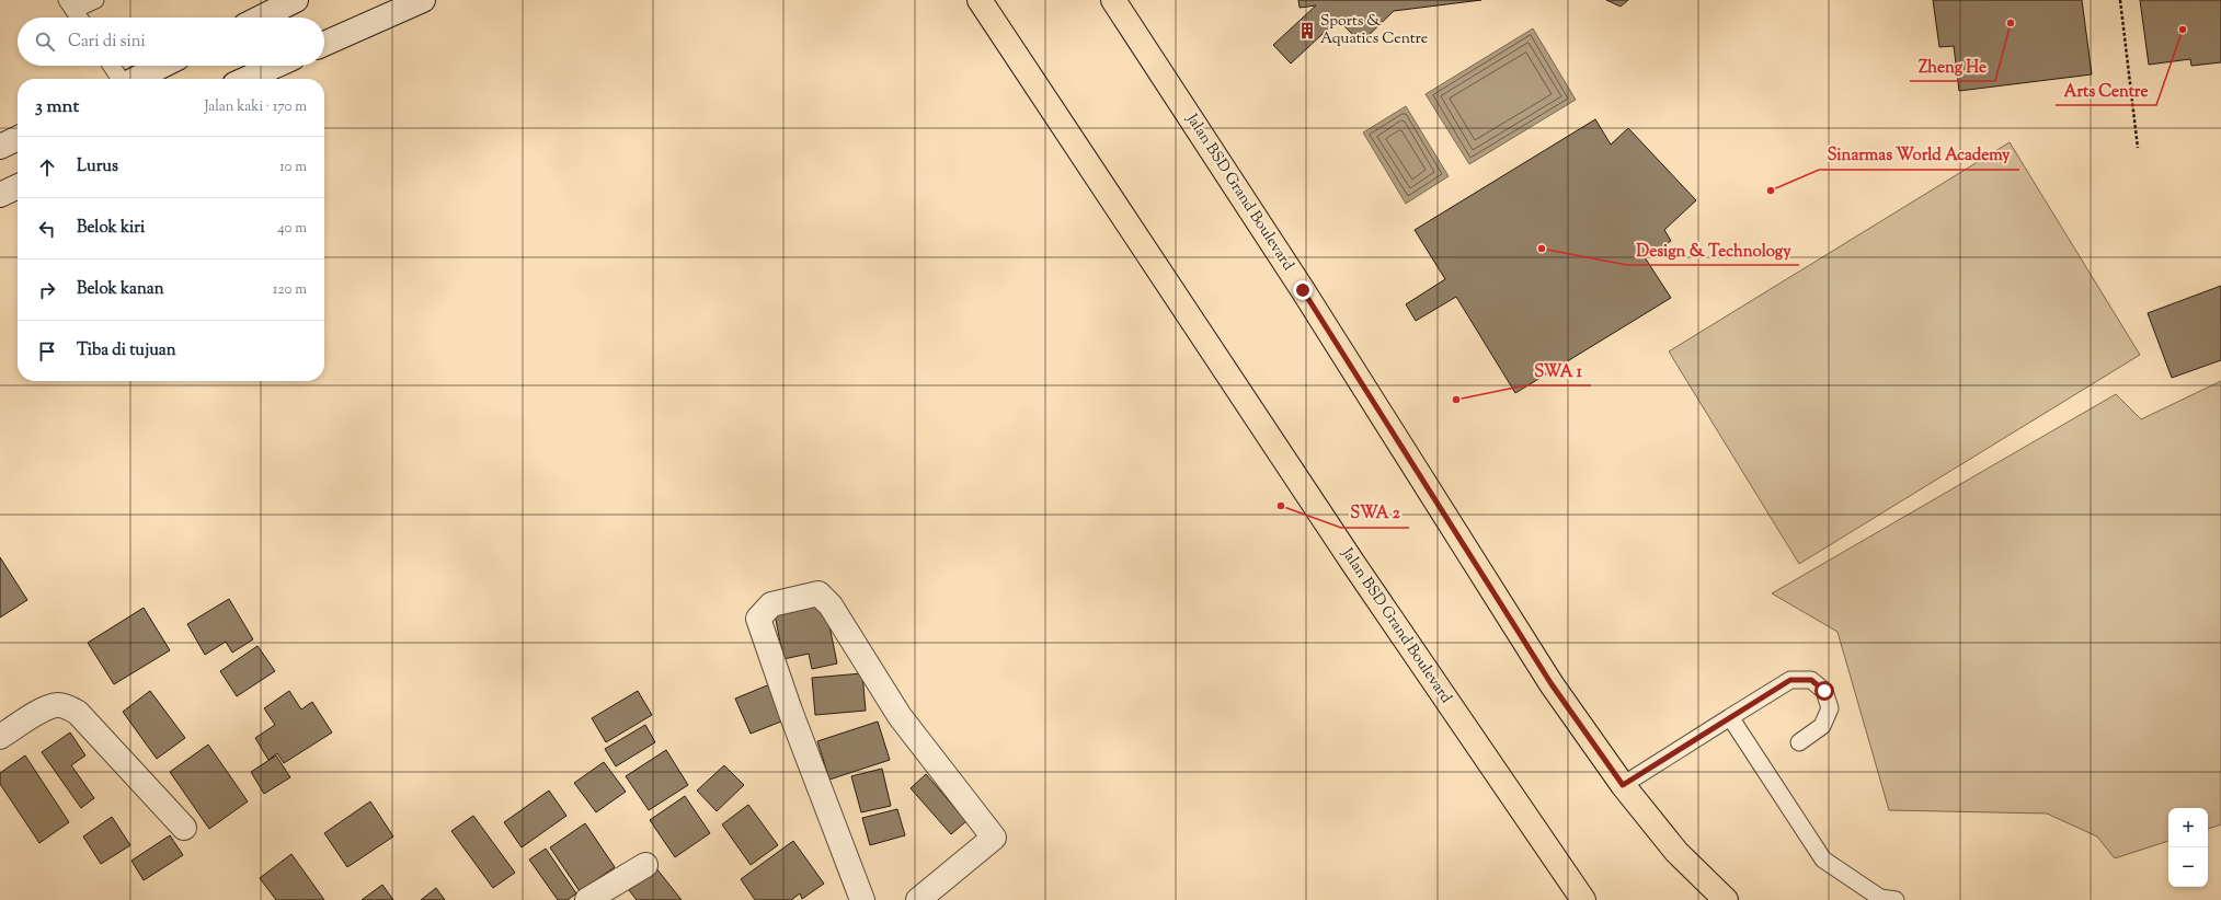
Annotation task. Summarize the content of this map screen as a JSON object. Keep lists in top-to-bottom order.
{
  "streets": {
    "main road": ["Jalan BSD Grand Boulevard"]
  },
  "places": {
    "other": [
      "Zheng He",
      "Arts Centre",
      "Sinarmas World Academy",
      "Design & Technology",
      "SWA 1",
      "SWA 2"
    ],
    "building": ["Sports & Aquatics Centre"]
  },
  "page": {
    "search": "Cari di sini",
    "heading": ["3 mnt", "Jalan kaki · 170 m"],
    "list": [
      ["Lurus", "10 m"],
      ["Belok kiri", "40 m"],
      ["Belok kanan", "120 m"],
      "Tiba di tujuan"
    ],
    "map_buttons": ["+", "−"]
  }
}
